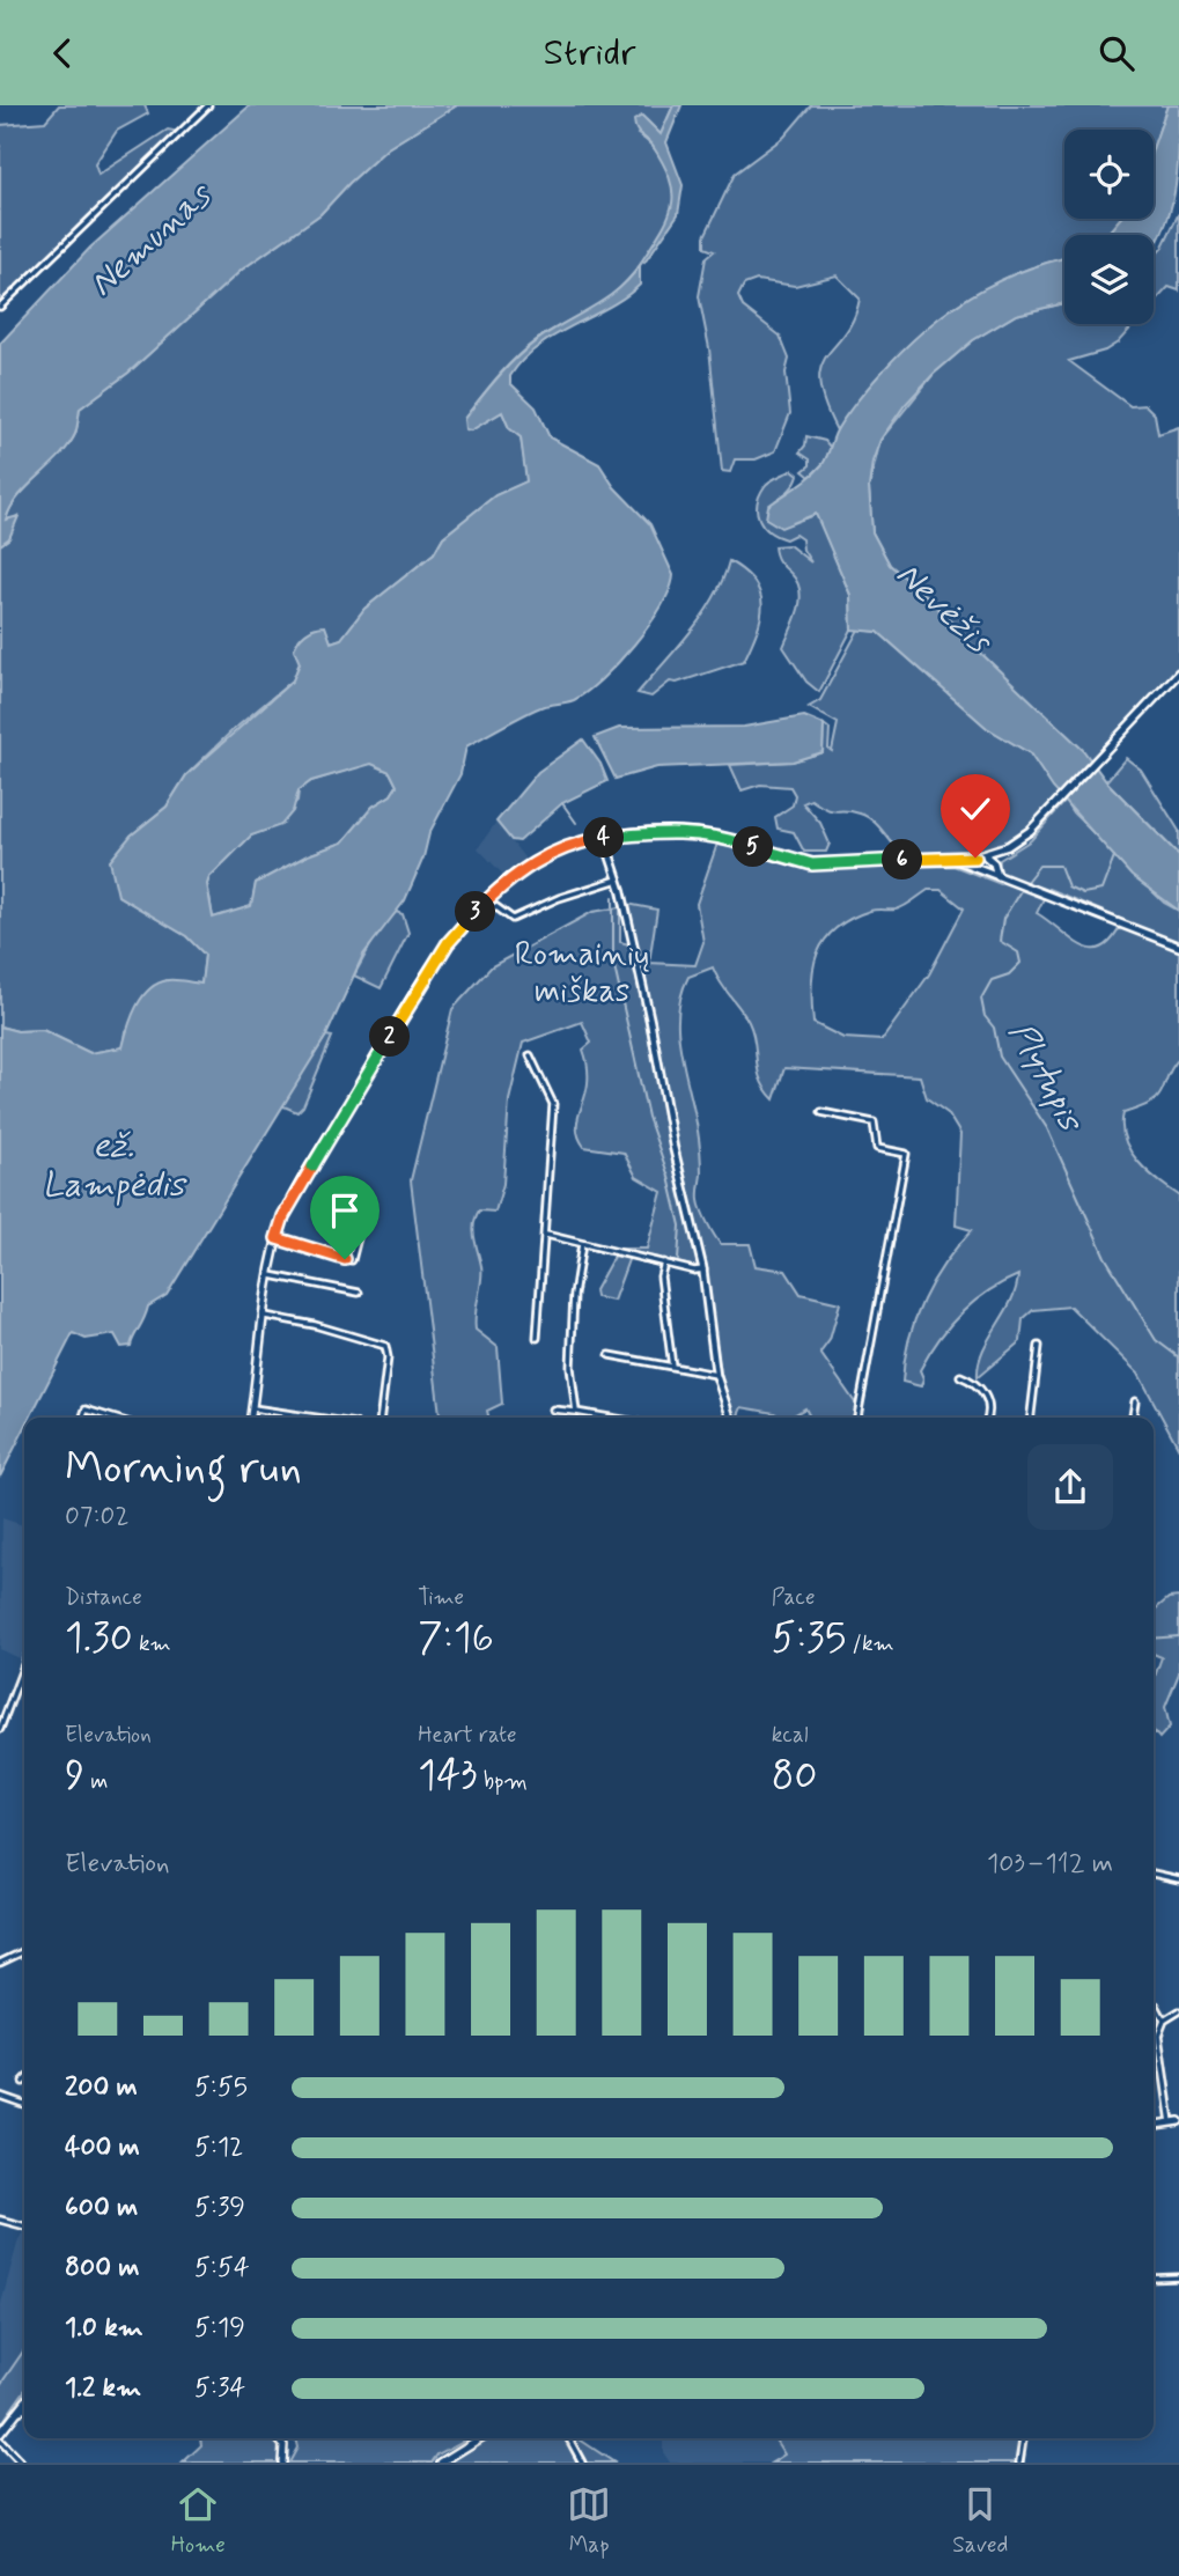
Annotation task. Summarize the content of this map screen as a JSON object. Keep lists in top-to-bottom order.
{
  "water": [
    "Nemunas",
    "Nevėžis",
    "Plytupis",
    "ež. Lampėdis"
  ],
  "parks": ["Romainių miškas"],
  "page": {
    "header": "Stridr",
    "pins": [
      "4",
      "5",
      "6",
      "3",
      "2"
    ],
    "heading": ["Morning run", "07:02"],
    "stats": [
      ["Distance", "1.30 km"],
      ["Time", "7:16"],
      ["Pace", "5:35 /km"],
      ["Elevation", "9 m"],
      ["Heart rate", "143 bpm"],
      ["kcal", "80"]
    ],
    "chart": ["Elevation", "103–112 m"],
    "list": [
      {
        "name": "200 m",
        "note": "5:55"
      },
      {
        "name": "400 m",
        "note": "5:12"
      },
      {
        "name": "600 m",
        "note": "5:39"
      },
      {
        "name": "800 m",
        "note": "5:54"
      },
      {
        "name": "1.0 km",
        "note": "5:19"
      },
      {
        "name": "1.2 km",
        "note": "5:34"
      }
    ],
    "tabs": ["Home", "Map", "Saved"]
  }
}
